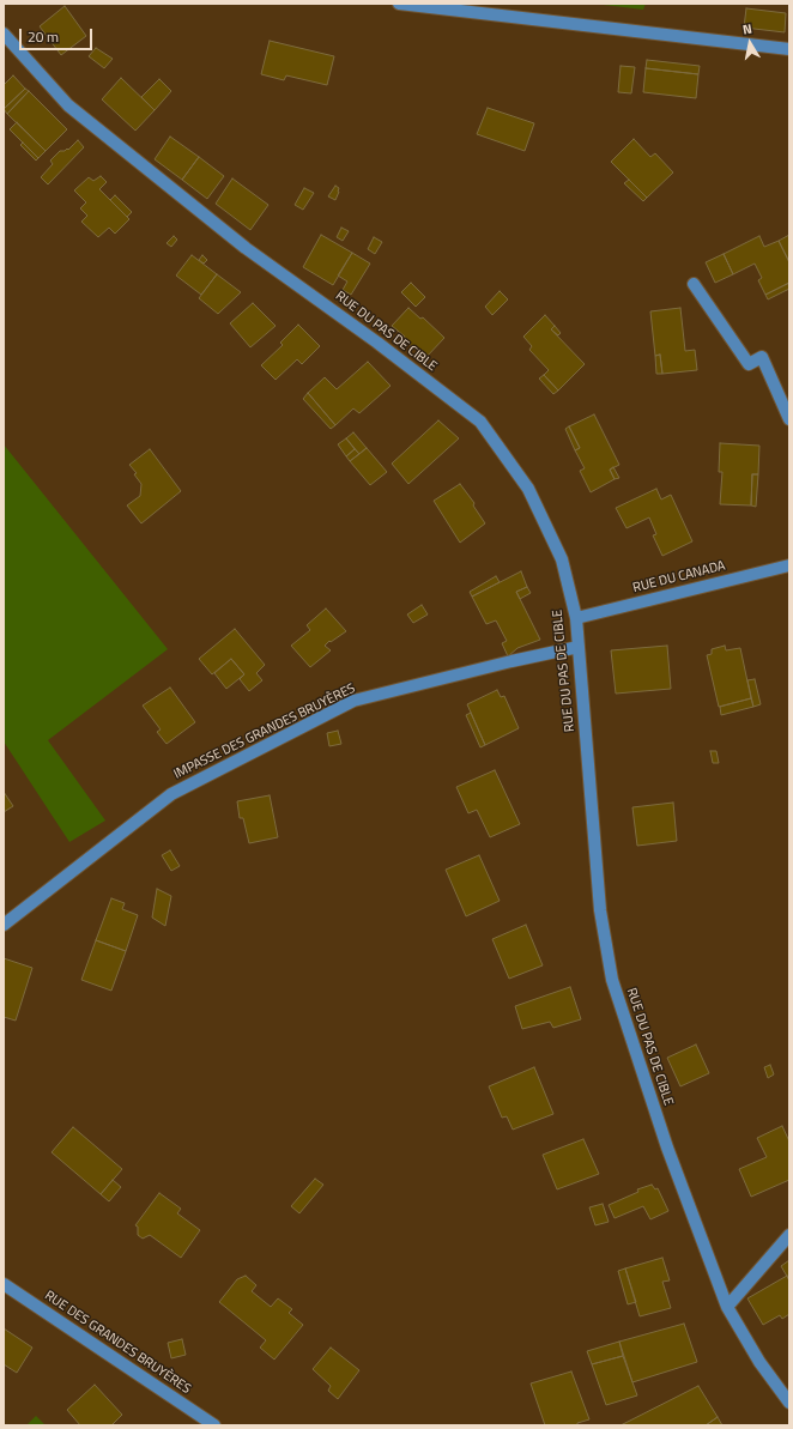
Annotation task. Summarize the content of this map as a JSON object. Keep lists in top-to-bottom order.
{
  "streets": {
    "street": [
      "RUE DU PAS DE CIBLE",
      "RUE DU CANADA",
      "IMPASSE DES GRANDES BRUYÈRES",
      "RUE DES GRANDES BRUYÈRES"
    ]
  },
  "crossings": [
    ["RUE DU PAS DE CIBLE", "RUE DU CANADA"],
    ["RUE DU PAS DE CIBLE", "IMPASSE DES GRANDES BRUYÈRES"]
  ],
  "scale_bar": "20 m",
  "north": "top"
}
